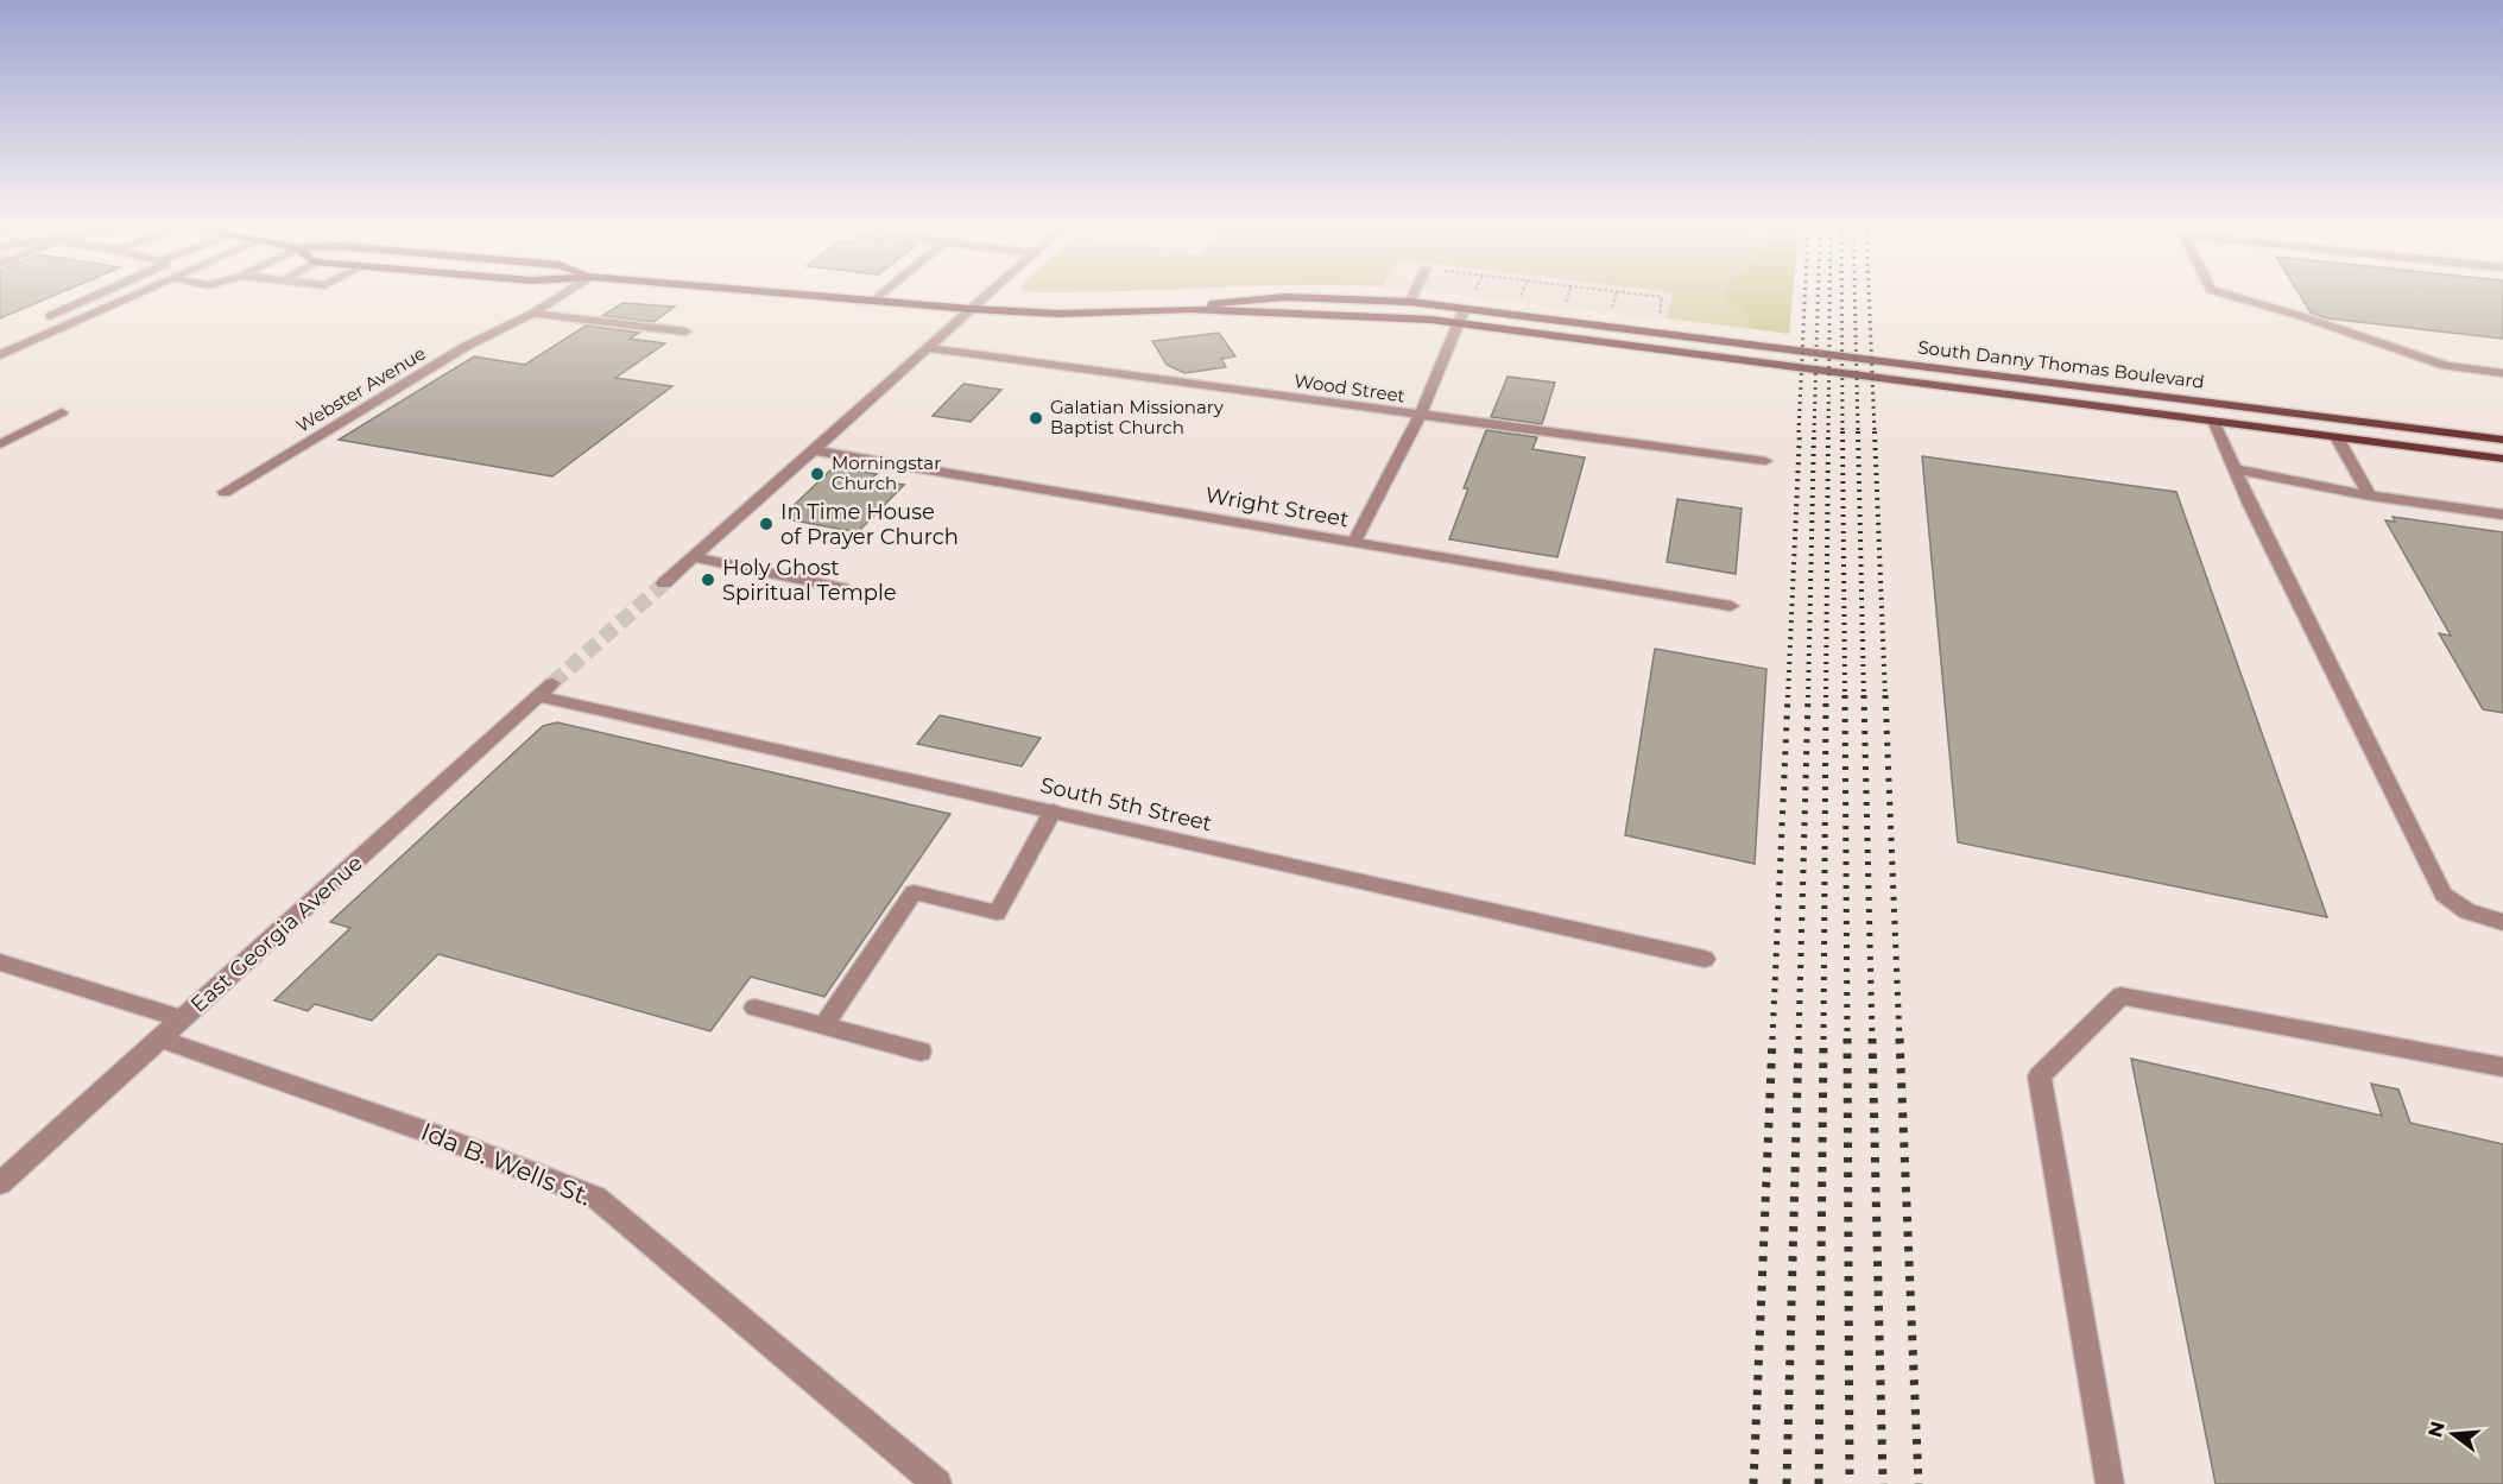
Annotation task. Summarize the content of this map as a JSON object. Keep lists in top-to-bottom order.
{
  "streets": {
    "main road": ["South Danny Thomas Boulevard"],
    "street": [
      "Wood Street",
      "Webster Avenue",
      "Wright Street",
      "South 5th Street",
      "East Georgia Avenue",
      "Ida B. Wells St."
    ]
  },
  "crossings": [
    ["South 5th Street", "East Georgia Avenue"],
    ["East Georgia Avenue", "Ida B. Wells St."]
  ],
  "places": [
    "Galatian Missionary Baptist Church",
    "Morningstar Church",
    "In Time House of Prayer Church",
    "Holy Ghost Spiritual Temple"
  ],
  "north": "left"
}
